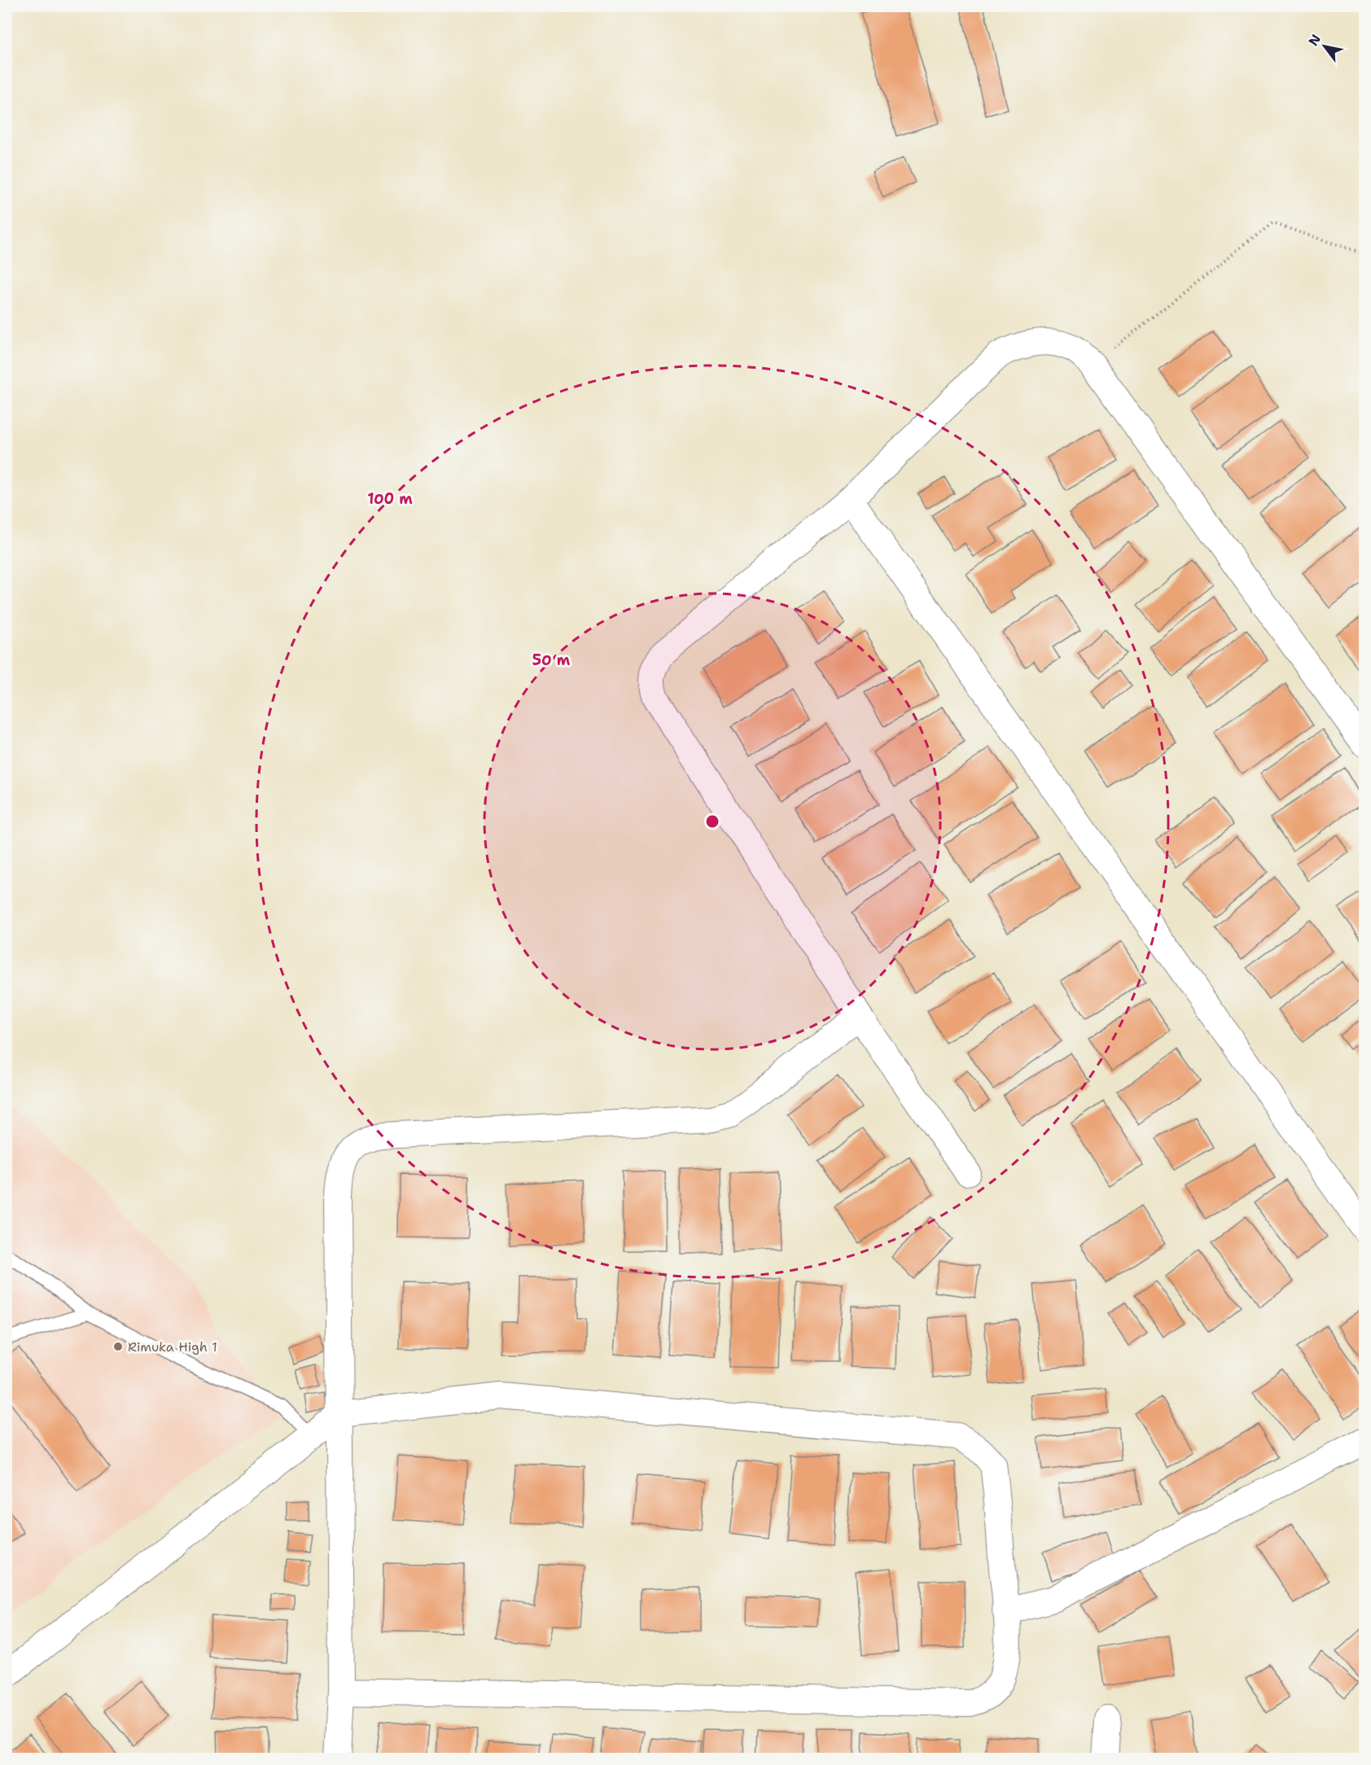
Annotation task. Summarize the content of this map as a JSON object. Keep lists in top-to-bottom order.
{
  "places": ["Rimuka High 1"],
  "north": "top left",
  "rings": ["100 m", "50 m"]
}
